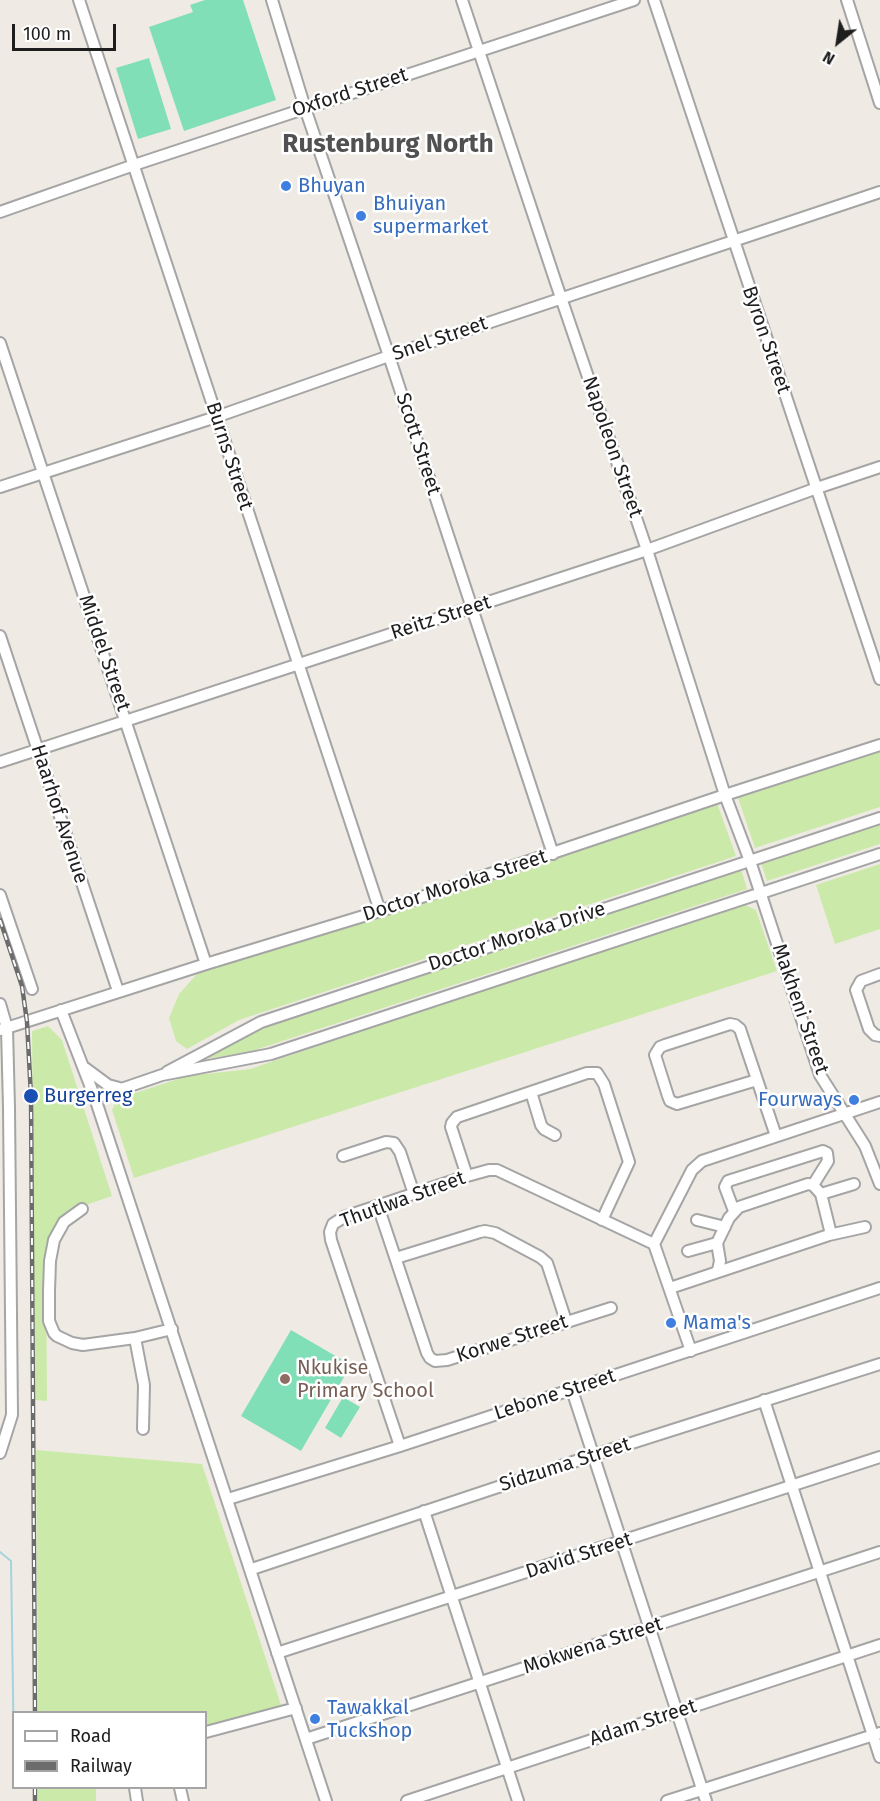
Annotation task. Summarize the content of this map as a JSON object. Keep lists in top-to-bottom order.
{
  "streets": {
    "street": [
      "Oxford Street",
      "Snel Street",
      "Byron Street",
      "Scott Street",
      "Napoleon Street",
      "Burns Street",
      "Reitz Street",
      "Middel Street",
      "Haarhof Avenue",
      "Doctor Moroka Street",
      "Doctor Moroka Drive",
      "Makheni Street",
      "Thutlwa Street",
      "Korwe Street",
      "Lebone Street",
      "Sidzuma Street",
      "David Street",
      "Mokwena Street",
      "Adam Street"
    ]
  },
  "crossings": [
    ["Oxford Street", "Scott Street"],
    ["Oxford Street", "Napoleon Street"],
    ["Oxford Street", "Burns Street"],
    ["Snel Street", "Byron Street"],
    ["Snel Street", "Scott Street"],
    ["Snel Street", "Napoleon Street"],
    ["Snel Street", "Burns Street"],
    ["Snel Street", "Middel Street"],
    ["Byron Street", "Reitz Street"],
    ["Scott Street", "Reitz Street"],
    ["Scott Street", "Doctor Moroka Street"],
    ["Napoleon Street", "Reitz Street"],
    ["Napoleon Street", "Doctor Moroka Street"],
    ["Napoleon Street", "Doctor Moroka Drive"],
    ["Napoleon Street", "Makheni Street"],
    ["Burns Street", "Reitz Street"],
    ["Burns Street", "Doctor Moroka Street"],
    ["Reitz Street", "Middel Street"],
    ["Reitz Street", "Haarhof Avenue"],
    ["Middel Street", "Doctor Moroka Street"],
    ["Haarhof Avenue", "Doctor Moroka Street"],
    ["Doctor Moroka Drive", "Makheni Street"],
    ["Thutlwa Street", "Korwe Street"],
    ["Thutlwa Street", "Lebone Street"]
  ],
  "districts": ["Rustenburg North"],
  "places": [
    "Bhuyan",
    "Bhuiyan supermarket",
    "Burgerreg",
    "Fourways",
    "Mama's",
    "Nkukise Primary School",
    "Tawakkal Tuckshop"
  ],
  "legend": ["Road", "Railway"],
  "scale_bar": "100 m",
  "north": "bottom left"
}
